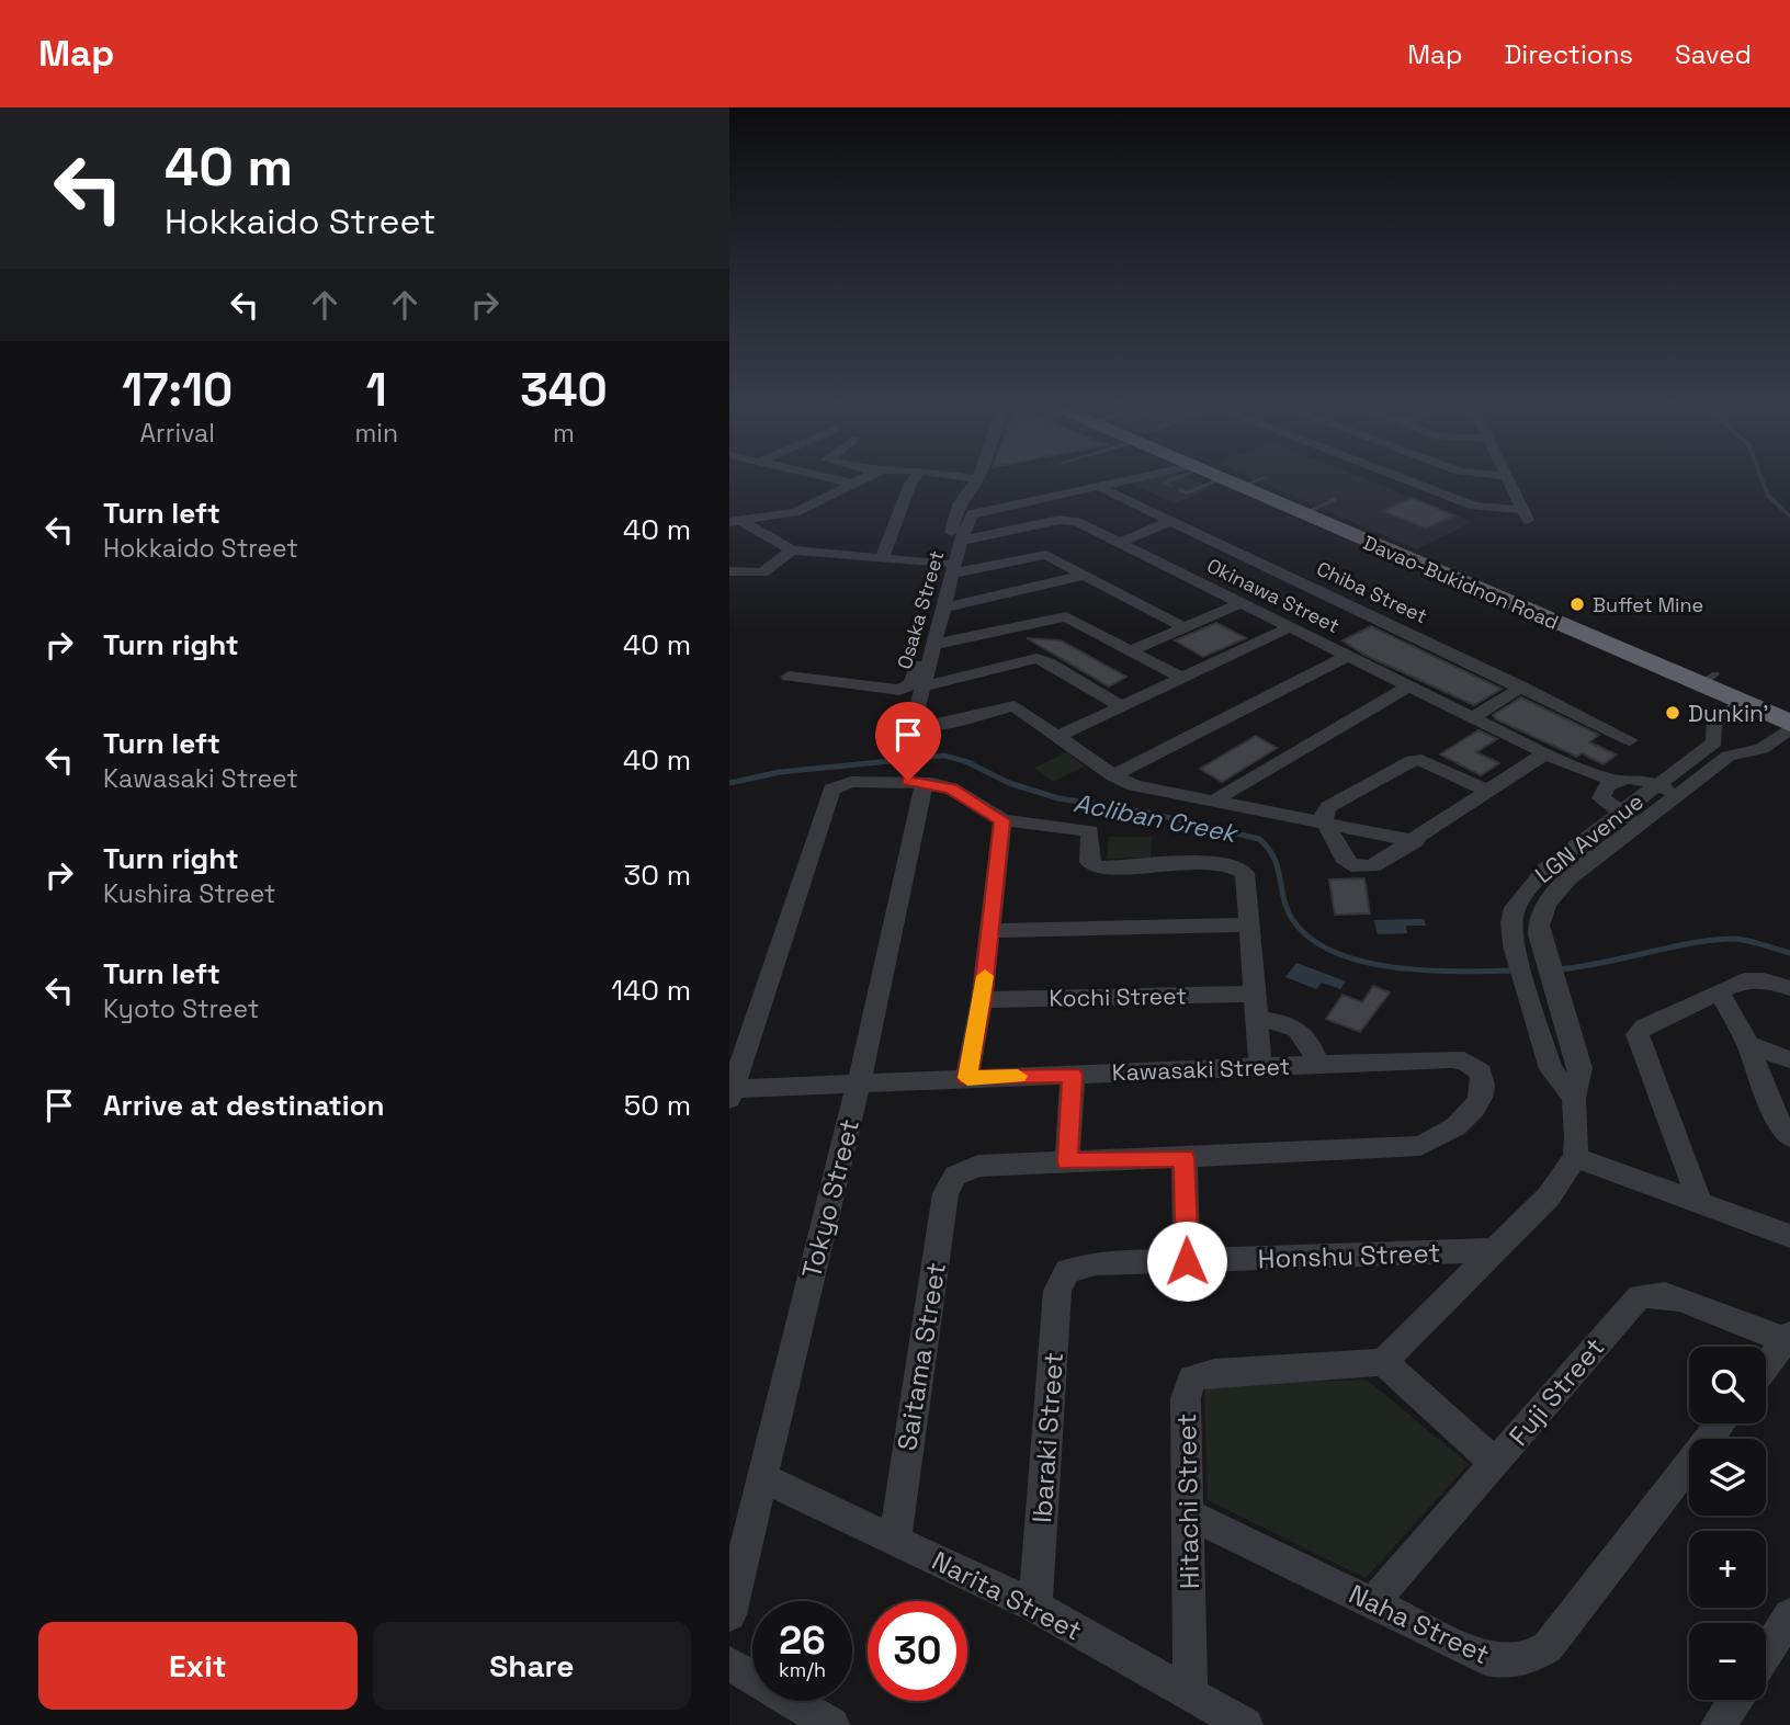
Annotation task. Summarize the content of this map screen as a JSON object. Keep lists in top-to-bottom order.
{
  "streets": {
    "highway": ["Davao-Bukidnon Road"],
    "street": [
      "Chiba Street",
      "Okinawa Street",
      "Osaka Street",
      "LGN Avenue",
      "Kochi Street",
      "Kawasaki Street",
      "Tokyo Street",
      "Honshu Street",
      "Saitama Street",
      "Fuji Street",
      "Ibaraki Street",
      "Hitachi Street",
      "Narita Street",
      "Naha Street"
    ]
  },
  "crossings": [
    ["Davao-Bukidnon Road", "LGN Avenue"],
    ["Chiba Street", "Osaka Street"],
    ["Okinawa Street", "Osaka Street"],
    ["Kawasaki Street", "Tokyo Street"],
    ["Tokyo Street", "Narita Street"],
    ["Honshu Street", "Ibaraki Street"],
    ["Saitama Street", "Narita Street"],
    ["Fuji Street", "Naha Street"],
    ["Ibaraki Street", "Narita Street"],
    ["Hitachi Street", "Narita Street"],
    ["Hitachi Street", "Naha Street"]
  ],
  "water": ["Acliban Creek"],
  "places": ["Buffet Mine", "Dunkin'"],
  "page": {
    "header": "Map",
    "nav": ["Map", "Directions", "Saved"],
    "turn": ["40 m", "Hokkaido Street"],
    "eta": [
      "17:10",
      "Arrival",
      "1",
      "min",
      "340",
      "m"
    ],
    "list": [
      {
        "name": "Turn left",
        "note": "Hokkaido Street",
        "value": "40 m"
      },
      {
        "name": "Turn right",
        "value": "40 m"
      },
      {
        "name": "Turn left",
        "note": "Kawasaki Street",
        "value": "40 m"
      },
      {
        "name": "Turn right",
        "note": "Kushira Street",
        "value": "30 m"
      },
      {
        "name": "Turn left",
        "note": "Kyoto Street",
        "value": "140 m"
      },
      {
        "name": "Arrive at destination",
        "value": "50 m"
      }
    ],
    "map_buttons": ["+", "−"],
    "speed": "26 km/h",
    "limit": "30",
    "buttons": ["Exit", "Share"]
  }
}
